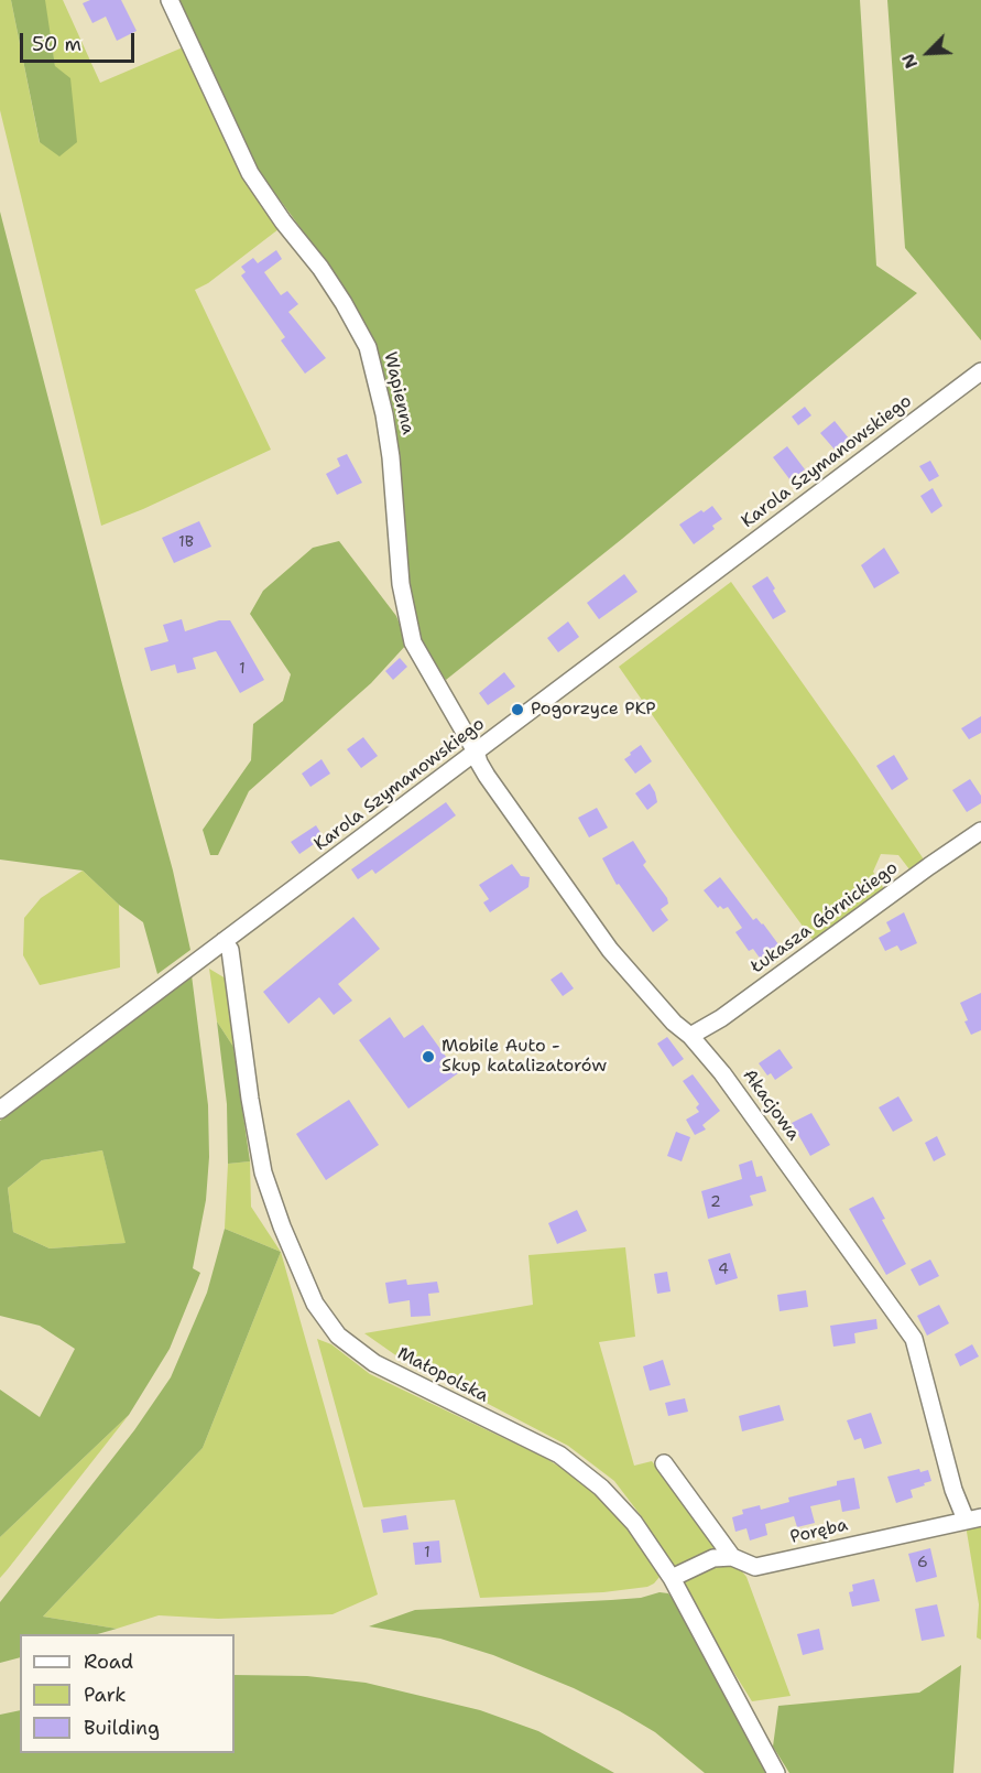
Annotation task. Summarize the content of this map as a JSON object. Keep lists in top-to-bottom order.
{
  "streets": {
    "street": [
      "Wapienna",
      "Karola Szymanowskiego",
      "Łukasza Górnickiego",
      "Akacjowa",
      "Małopolska",
      "Poręba"
    ]
  },
  "crossings": [
    ["Wapienna", "Karola Szymanowskiego"],
    ["Wapienna", "Akacjowa"],
    ["Karola Szymanowskiego", "Akacjowa"],
    ["Karola Szymanowskiego", "Małopolska"],
    ["Łukasza Górnickiego", "Akacjowa"],
    ["Akacjowa", "Poręba"],
    ["Małopolska", "Poręba"]
  ],
  "places": ["Pogorzyce PKP", "Mobile Auto - Skup katalizatorów"],
  "house_numbers": [
    "1B",
    "1",
    "2",
    "4",
    "1",
    "6"
  ],
  "legend": ["Road", "Park", "Building"],
  "scale_bar": "50 m",
  "north": "bottom left"
}
